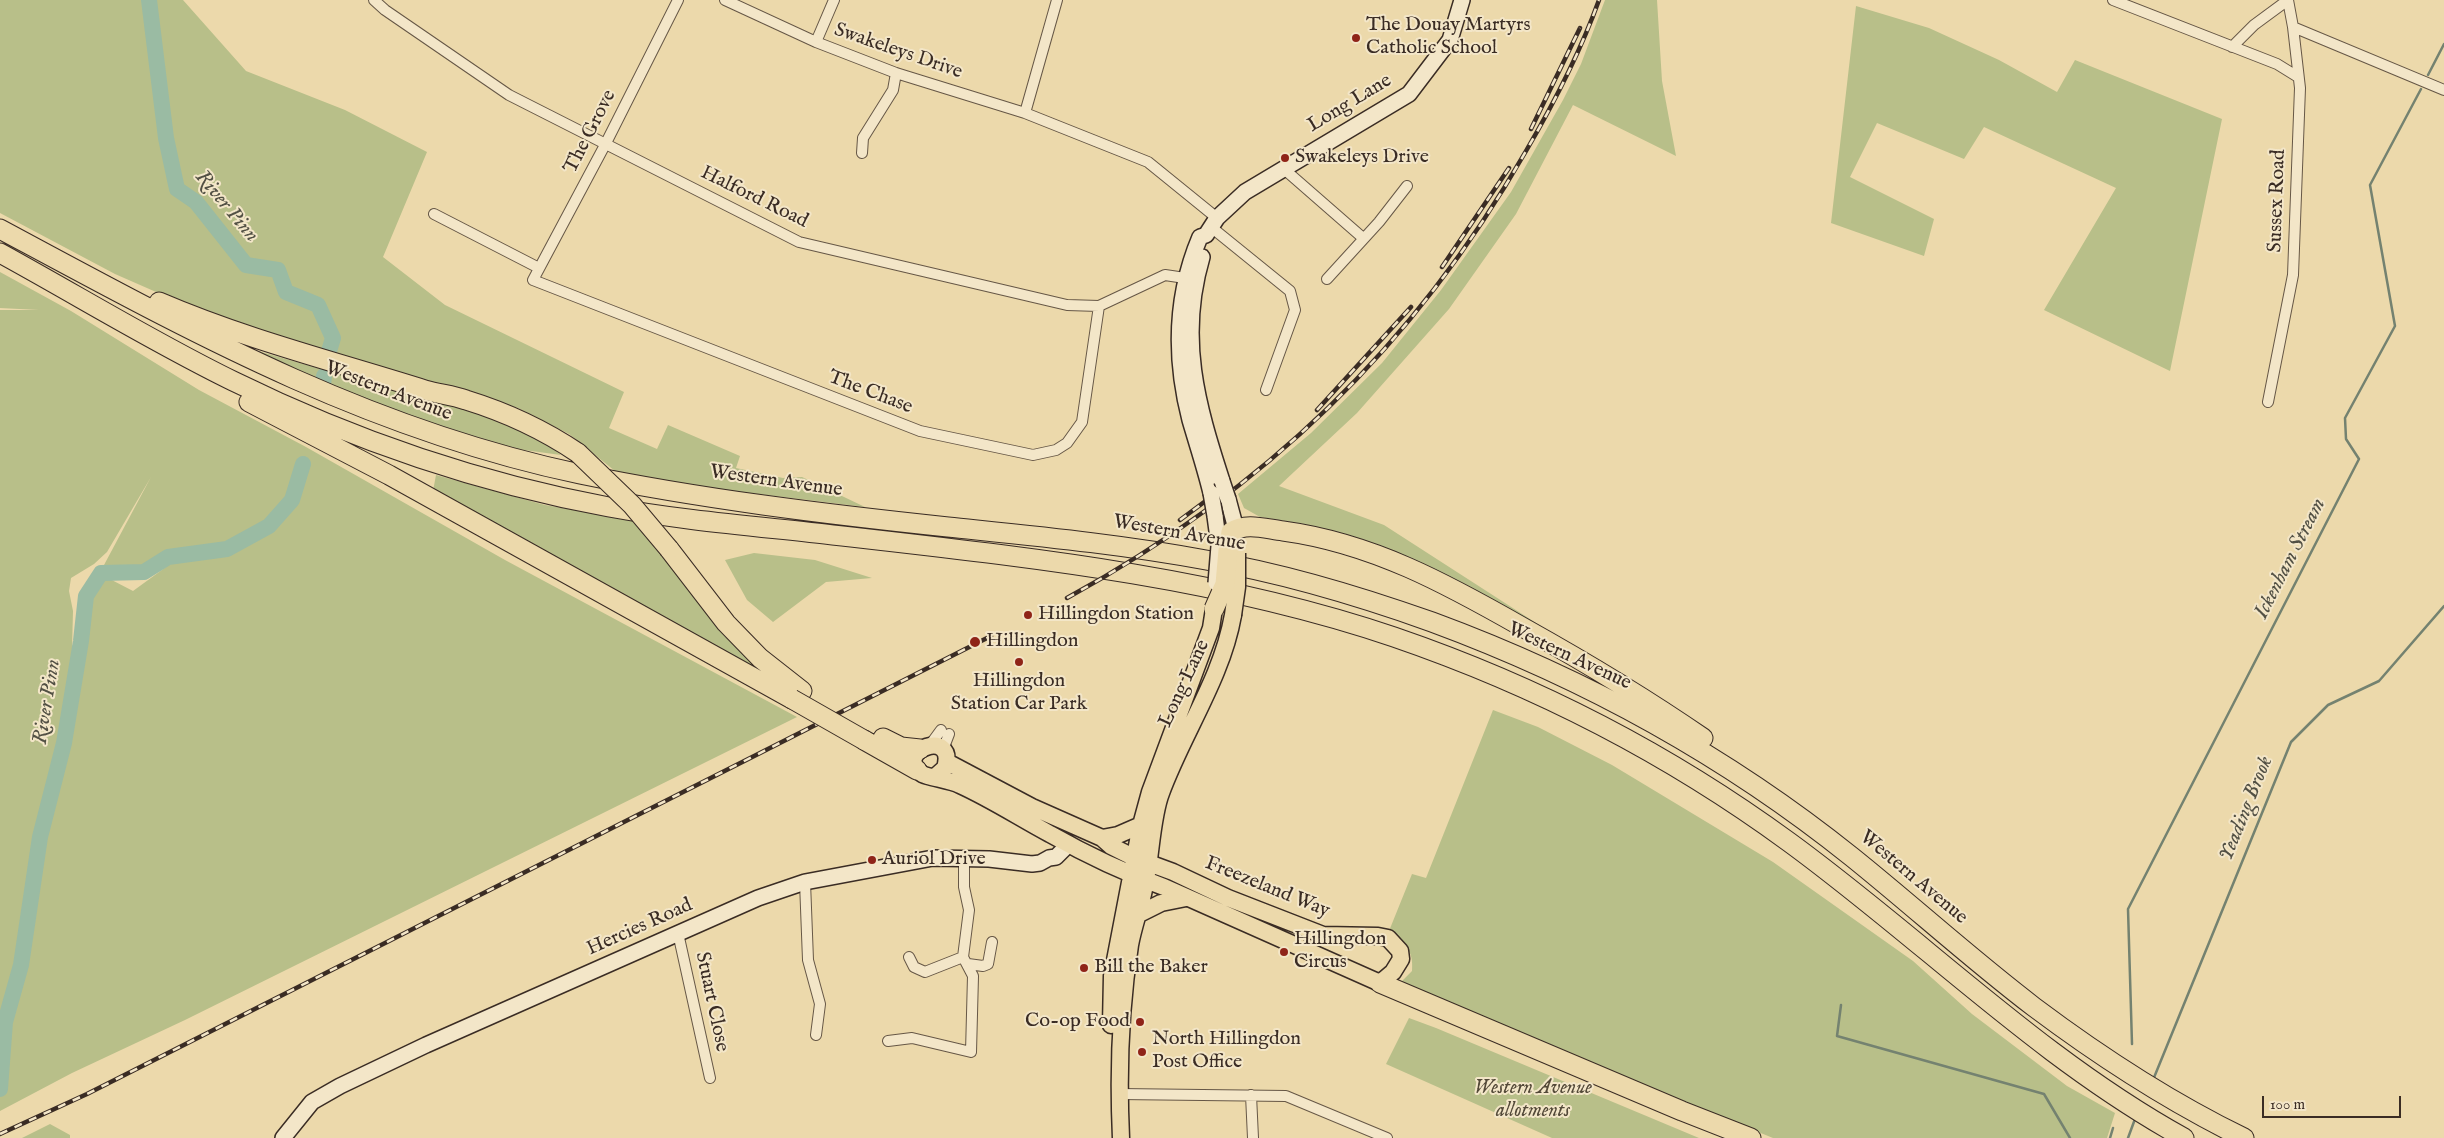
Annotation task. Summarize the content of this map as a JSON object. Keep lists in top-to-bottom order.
{
  "streets": {
    "highway": ["Western Avenue"],
    "main road": ["Long Lane", "Freezeland Way", "Hercies Road"],
    "street": [
      "Swakeleys Drive",
      "The Grove",
      "Halford Road",
      "Sussex Road",
      "The Chase",
      "Stuart Close"
    ]
  },
  "crossings": [
    ["Swakeleys Drive", "Long Lane"],
    ["Long Lane", "Halford Road"],
    ["Long Lane", "Freezeland Way"],
    ["The Grove", "Halford Road"],
    ["The Grove", "The Chase"],
    ["Halford Road", "The Chase"],
    ["Hercies Road", "Stuart Close"]
  ],
  "water": ["River Pinn", "Ickenham Stream", "Yeading Brook"],
  "parks": ["Western Avenue allotments"],
  "places": [
    "The Douay Martyrs Catholic School",
    "Swakeleys Drive",
    "Hillingdon Station",
    "Hillingdon",
    "Hillingdon Station Car Park",
    "Auriol Drive",
    "Hillingdon Circus",
    "Bill the Baker",
    "Co-op Food",
    "North Hillingdon Post Office"
  ],
  "scale_bar": "100 m"
}
